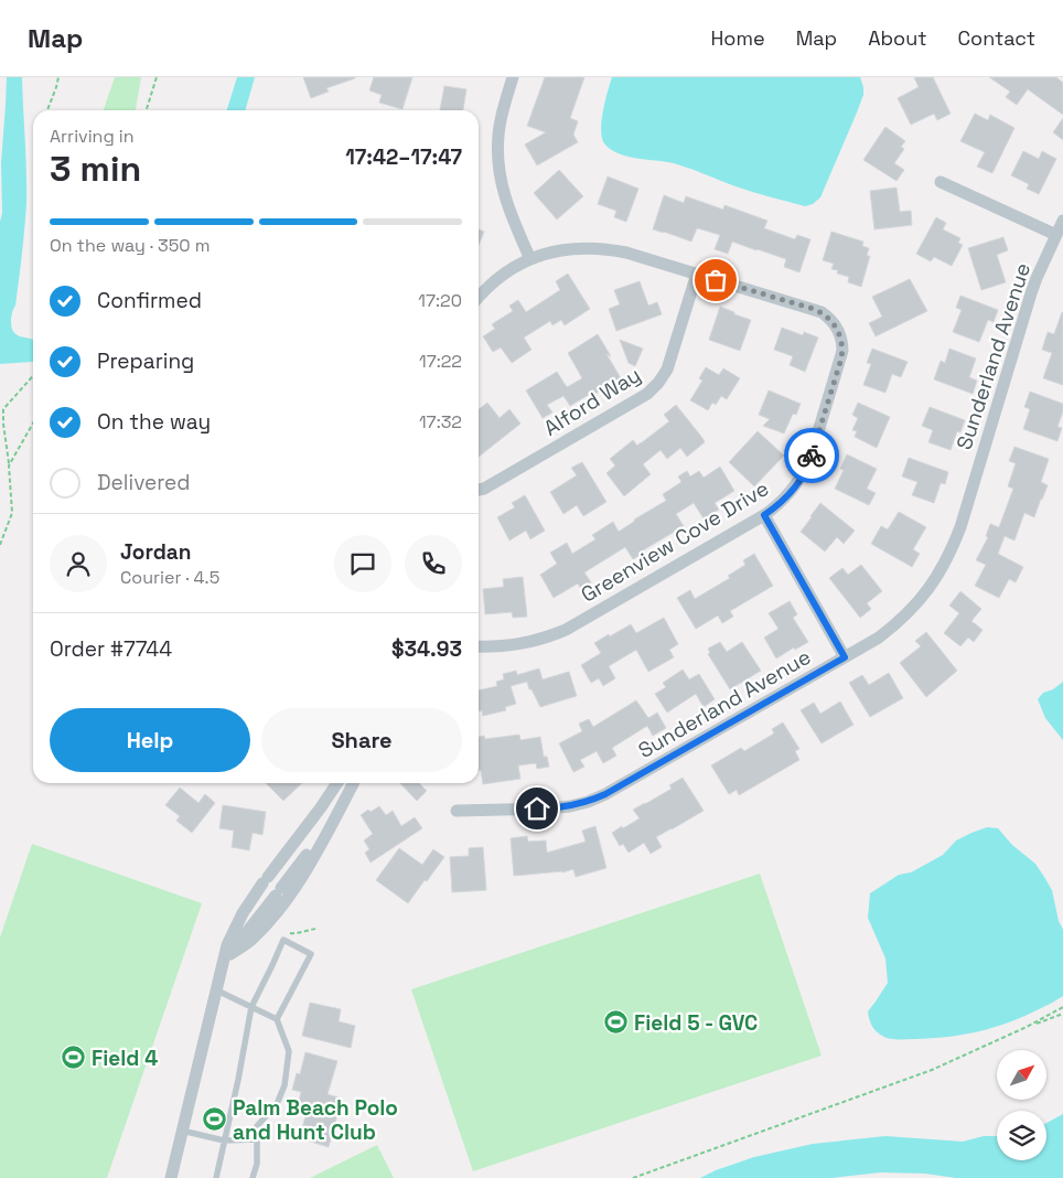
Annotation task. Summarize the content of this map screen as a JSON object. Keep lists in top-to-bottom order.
{
  "streets": {
    "street": ["Sunderland Avenue", "Alford Way", "Greenview Cove Drive"]
  },
  "crossings": [
    ["Alford Way", "Greenview Cove Drive"]
  ],
  "places": {
    "sports": ["Field 5 - GVC", "Field 4", "Palm Beach Polo and Hunt Club"]
  },
  "north": "top right",
  "page": {
    "header": "Map",
    "nav": [
      "Home",
      "Map",
      "About",
      "Contact"
    ],
    "heading": ["3 min", "Arriving in", "17:42–17:47"],
    "panel": [
      "Jordan",
      "Courier · 4.5",
      "Order #7744",
      "$34.93"
    ],
    "bar": "On the way · 350 m",
    "list": [
      ["Confirmed", "17:20"],
      ["Preparing", "17:22"],
      ["On the way", "17:32"],
      "Delivered"
    ],
    "buttons": ["Help", "Share"]
  }
}
